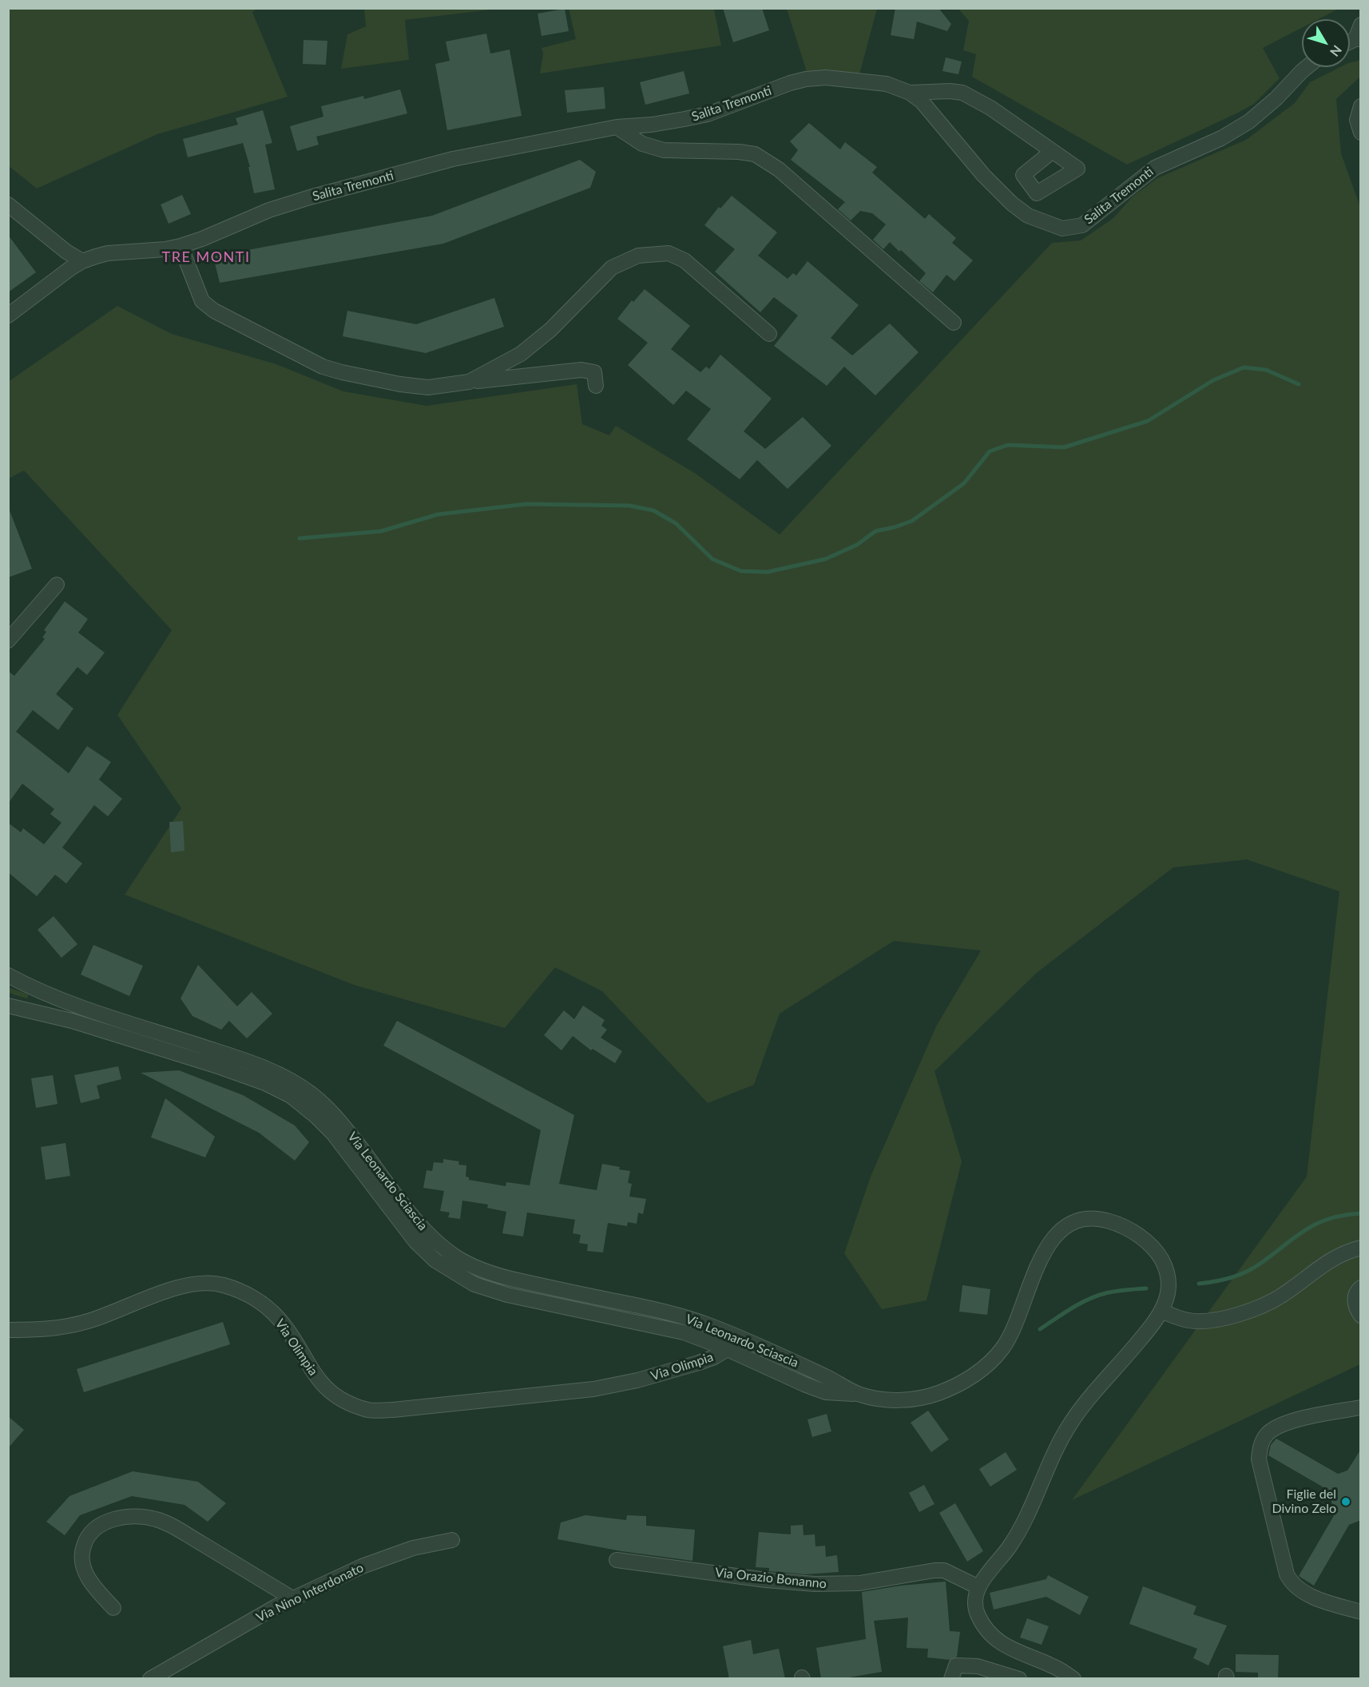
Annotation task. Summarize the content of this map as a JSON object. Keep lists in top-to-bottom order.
{
  "streets": {
    "street": [
      "Salita Tremonti",
      "Via Leonardo Sciascia",
      "Via Olimpia",
      "Via Orazio Bonanno",
      "Via Nino Interdonato"
    ]
  },
  "crossings": [
    ["Via Leonardo Sciascia", "Via Olimpia"],
    ["Via Leonardo Sciascia", "Via Orazio Bonanno"]
  ],
  "districts": ["TRE MONTI"],
  "places": ["Figlie del Divino Zelo"],
  "north": "bottom right"
}
